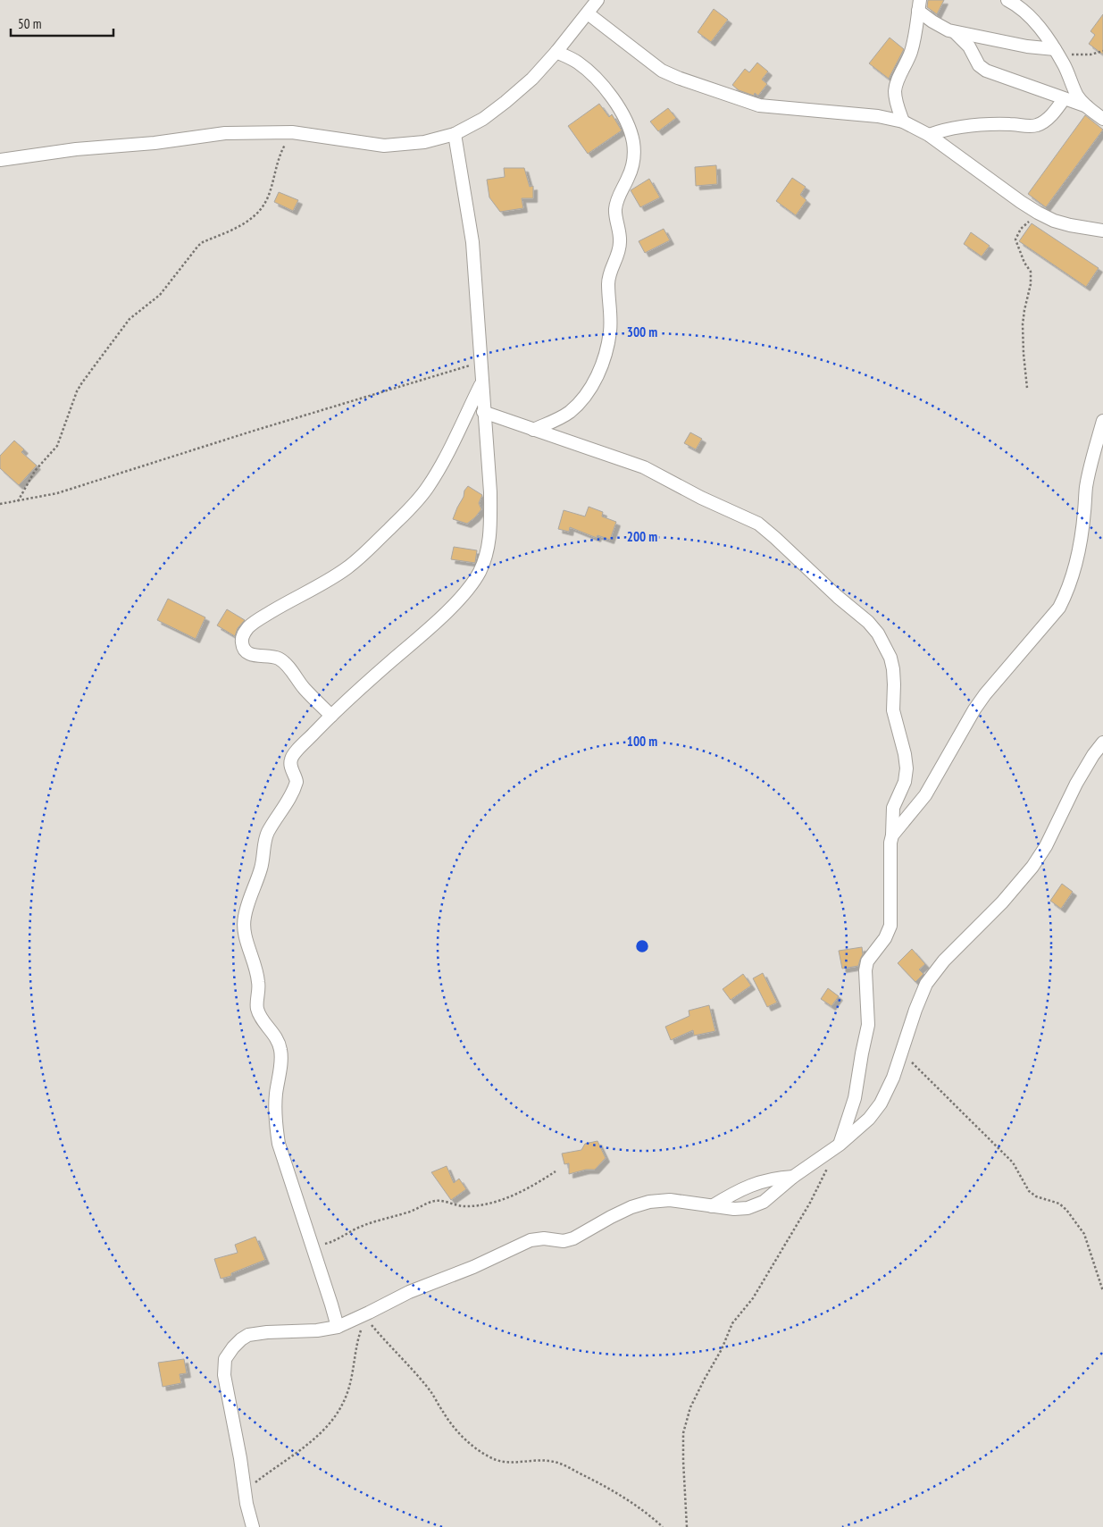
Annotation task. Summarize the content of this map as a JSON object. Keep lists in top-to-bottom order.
{
  "scale_bar": "50 m",
  "rings": ["300 m", "200 m", "100 m"]
}
